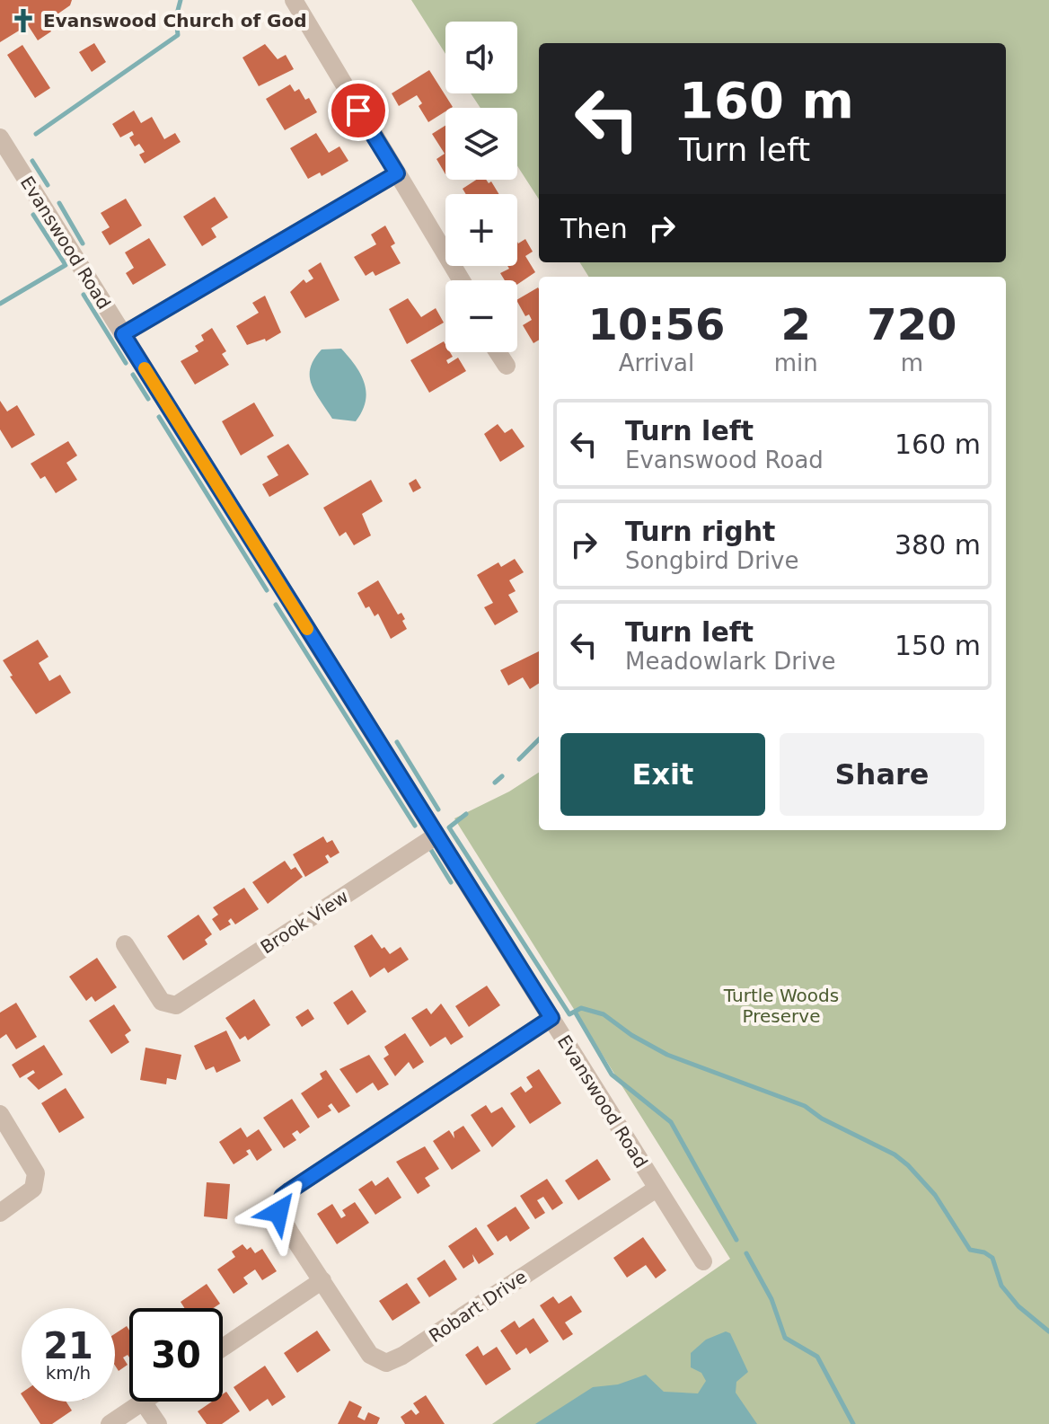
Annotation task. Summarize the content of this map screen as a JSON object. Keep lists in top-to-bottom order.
{
  "streets": {
    "street": ["Evanswood Road", "Brook View", "Robart Drive"]
  },
  "crossings": [
    ["Evanswood Road", "Brook View"],
    ["Evanswood Road", "Robart Drive"]
  ],
  "parks": ["Turtle Woods Preserve"],
  "places": {
    "church": ["Evanswood Church of God"]
  },
  "page": {
    "map_buttons": ["+", "−"],
    "turn": ["160 m", "Turn left"],
    "then": "Then",
    "eta": [
      "10:56",
      "Arrival",
      "2",
      "min",
      "720",
      "m"
    ],
    "list": [
      {
        "name": "Turn left",
        "note": "Evanswood Road",
        "value": "160 m"
      },
      {
        "name": "Turn right",
        "note": "Songbird Drive",
        "value": "380 m"
      },
      {
        "name": "Turn left",
        "note": "Meadowlark Drive",
        "value": "150 m"
      }
    ],
    "buttons": ["Exit", "Share"],
    "speed": "21 km/h",
    "limit": "30"
  }
}
